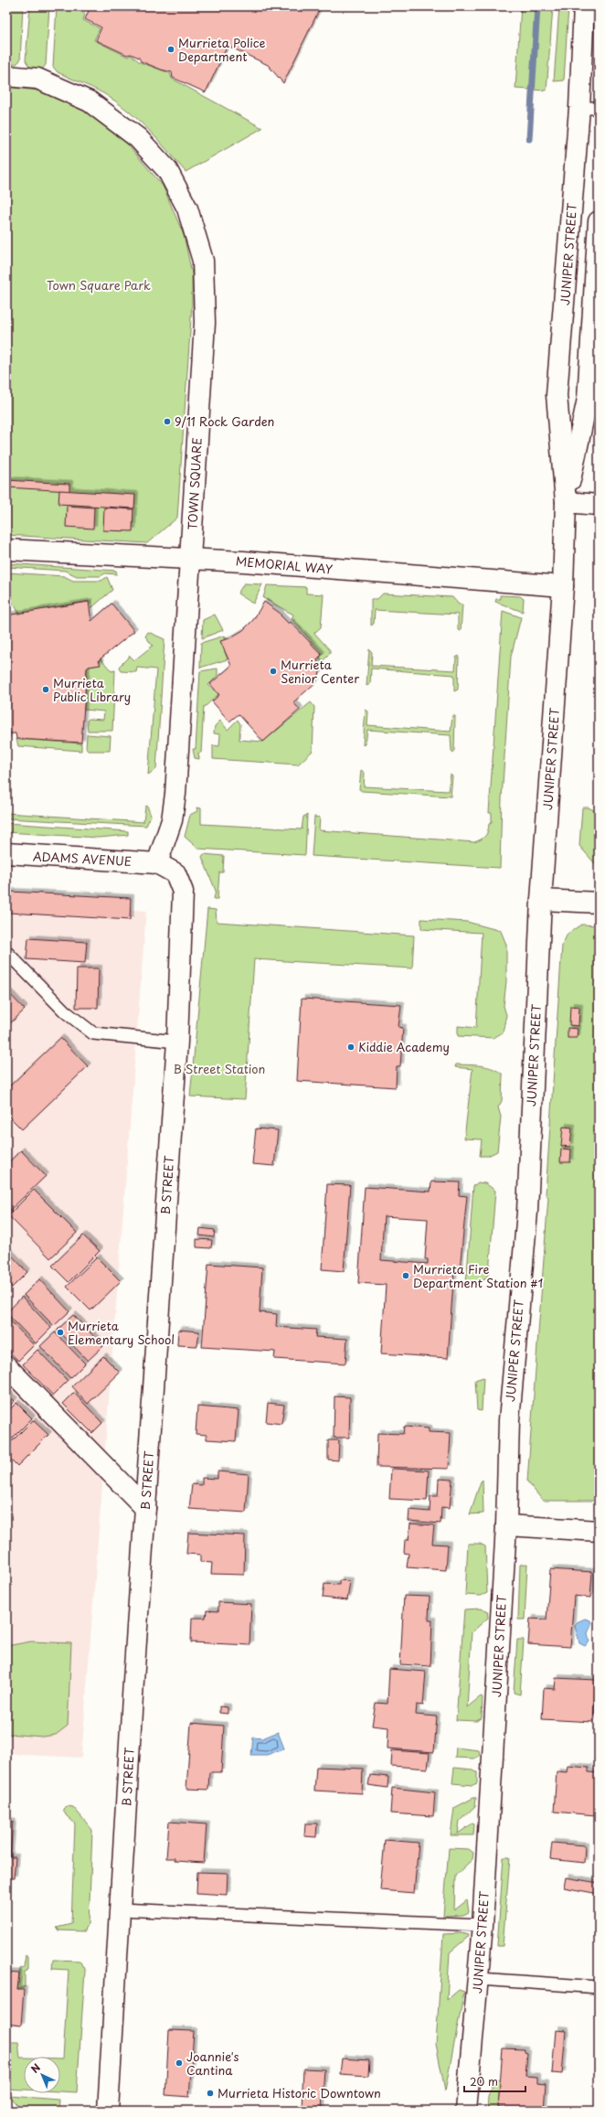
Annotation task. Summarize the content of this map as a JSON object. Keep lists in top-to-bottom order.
{
  "streets": {
    "street": [
      "JUNIPER STREET",
      "TOWN SQUARE",
      "MEMORIAL WAY",
      "ADAMS AVENUE",
      "B STREET"
    ]
  },
  "crossings": [
    ["JUNIPER STREET", "MEMORIAL WAY"],
    ["TOWN SQUARE", "MEMORIAL WAY"],
    ["TOWN SQUARE", "ADAMS AVENUE"],
    ["TOWN SQUARE", "B STREET"],
    ["ADAMS AVENUE", "B STREET"]
  ],
  "parks": ["Town Square Park", "B Street Station"],
  "places": [
    "Murrieta Police Department",
    "9/11 Rock Garden",
    "Murrieta Senior Center",
    "Murrieta Public Library",
    "Kiddie Academy",
    "Murrieta Fire Department Station #1",
    "Murrieta Elementary School",
    "Joannie's Cantina",
    "Murrieta Historic Downtown"
  ],
  "scale_bar": "20 m",
  "north": "top left"
}
